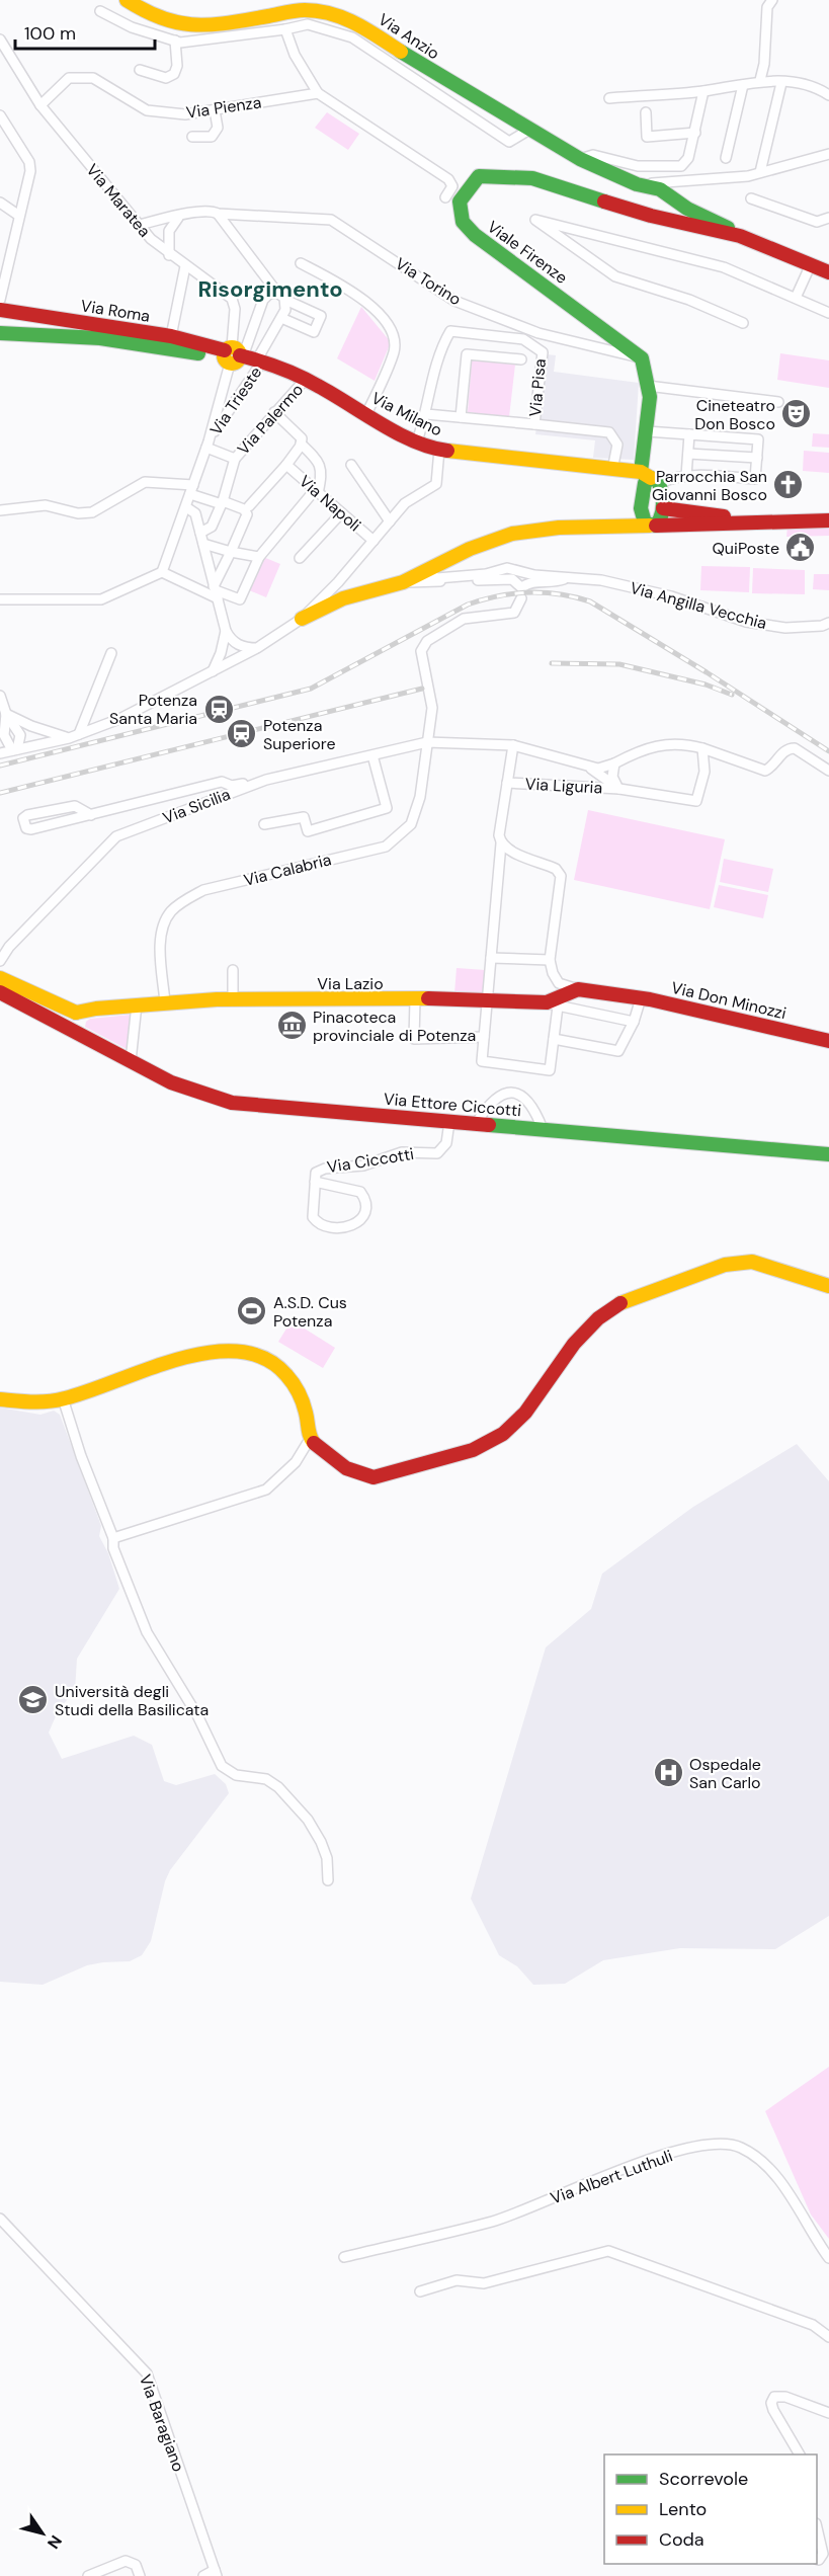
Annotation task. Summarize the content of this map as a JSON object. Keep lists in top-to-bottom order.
{
  "streets": {
    "main road": [
      "Via Anzio",
      "Viale Firenze",
      "Via Roma",
      "Via Milano",
      "Via Lazio",
      "Via Don Minozzi",
      "Via Ettore Ciccotti"
    ],
    "street": [
      "Via Pienza",
      "Via Maratea",
      "Via Torino",
      "Via Pisa",
      "Via Trieste",
      "Via Palermo",
      "Via Napoli",
      "Via Angilla Vecchia",
      "Via Liguria",
      "Via Sicilia",
      "Via Calabria",
      "Via Ciccotti",
      "Via Albert Luthuli",
      "Via Baragiano"
    ]
  },
  "crossings": [
    ["Via Pienza", "Via Maratea"],
    ["Via Maratea", "Via Torino"],
    ["Via Maratea", "Via Roma"],
    ["Via Maratea", "Via Trieste"],
    ["Via Maratea", "Via Milano"],
    ["Viale Firenze", "Via Torino"],
    ["Via Roma", "Via Trieste"],
    ["Via Roma", "Via Milano"],
    ["Via Pisa", "Via Milano"],
    ["Via Trieste", "Via Milano"],
    ["Via Trieste", "Via Palermo"],
    ["Via Milano", "Via Palermo"],
    ["Via Angilla Vecchia", "Via Calabria"],
    ["Via Sicilia", "Via Calabria"],
    ["Via Calabria", "Via Lazio"],
    ["Via Lazio", "Via Don Minozzi"],
    ["Via Lazio", "Via Ettore Ciccotti"],
    ["Via Ettore Ciccotti", "Via Ciccotti"]
  ],
  "districts": ["Risorgimento"],
  "places": {
    "theatre": ["Cineteatro Don Bosco"],
    "church": ["Parrocchia San Giovanni Bosco"],
    "public building": ["QuiPoste"],
    "station": ["Potenza Santa Maria", "Potenza Superiore"],
    "museum": ["Pinacoteca provinciale di Potenza"],
    "sports": ["A.S.D. Cus Potenza"],
    "school or university": ["Università degli Studi della Basilicata"],
    "hospital": ["Ospedale San Carlo"]
  },
  "legend": ["Scorrevole", "Lento", "Coda"],
  "scale_bar": "100 m",
  "north": "bottom right"
}
